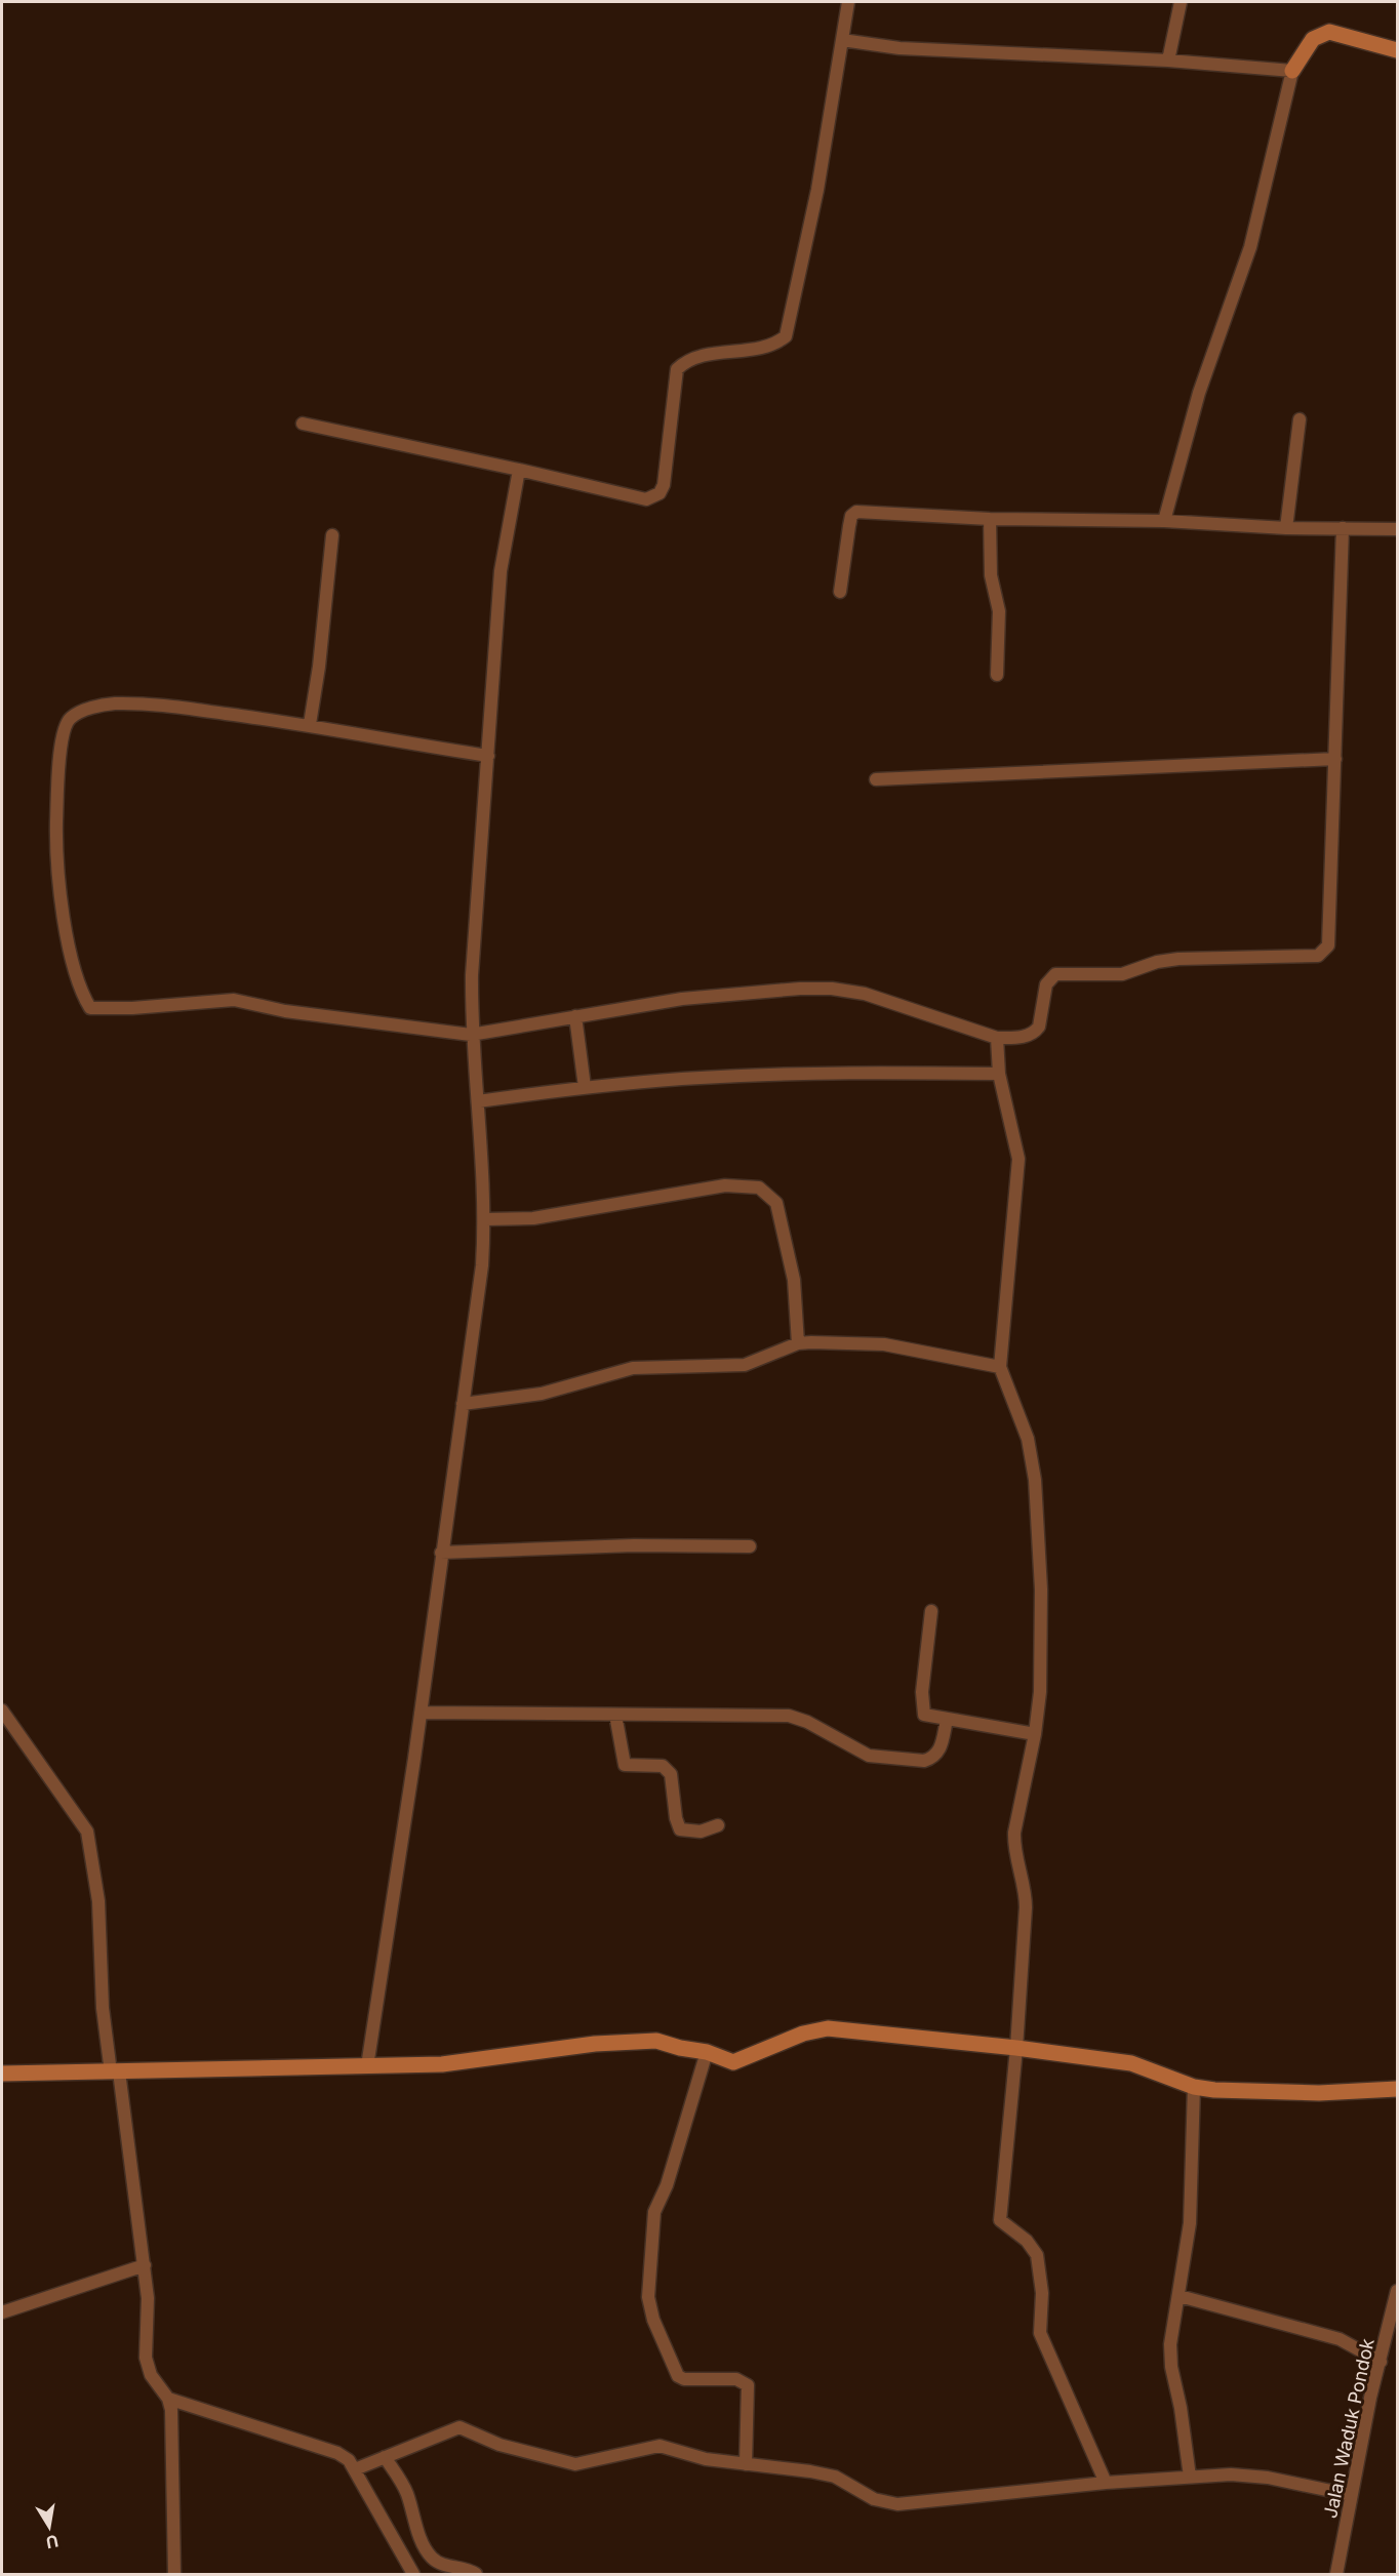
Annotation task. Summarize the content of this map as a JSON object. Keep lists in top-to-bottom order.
{
  "streets": {
    "street": ["Jalan Waduk Pondok"]
  },
  "north": "bottom"
}
